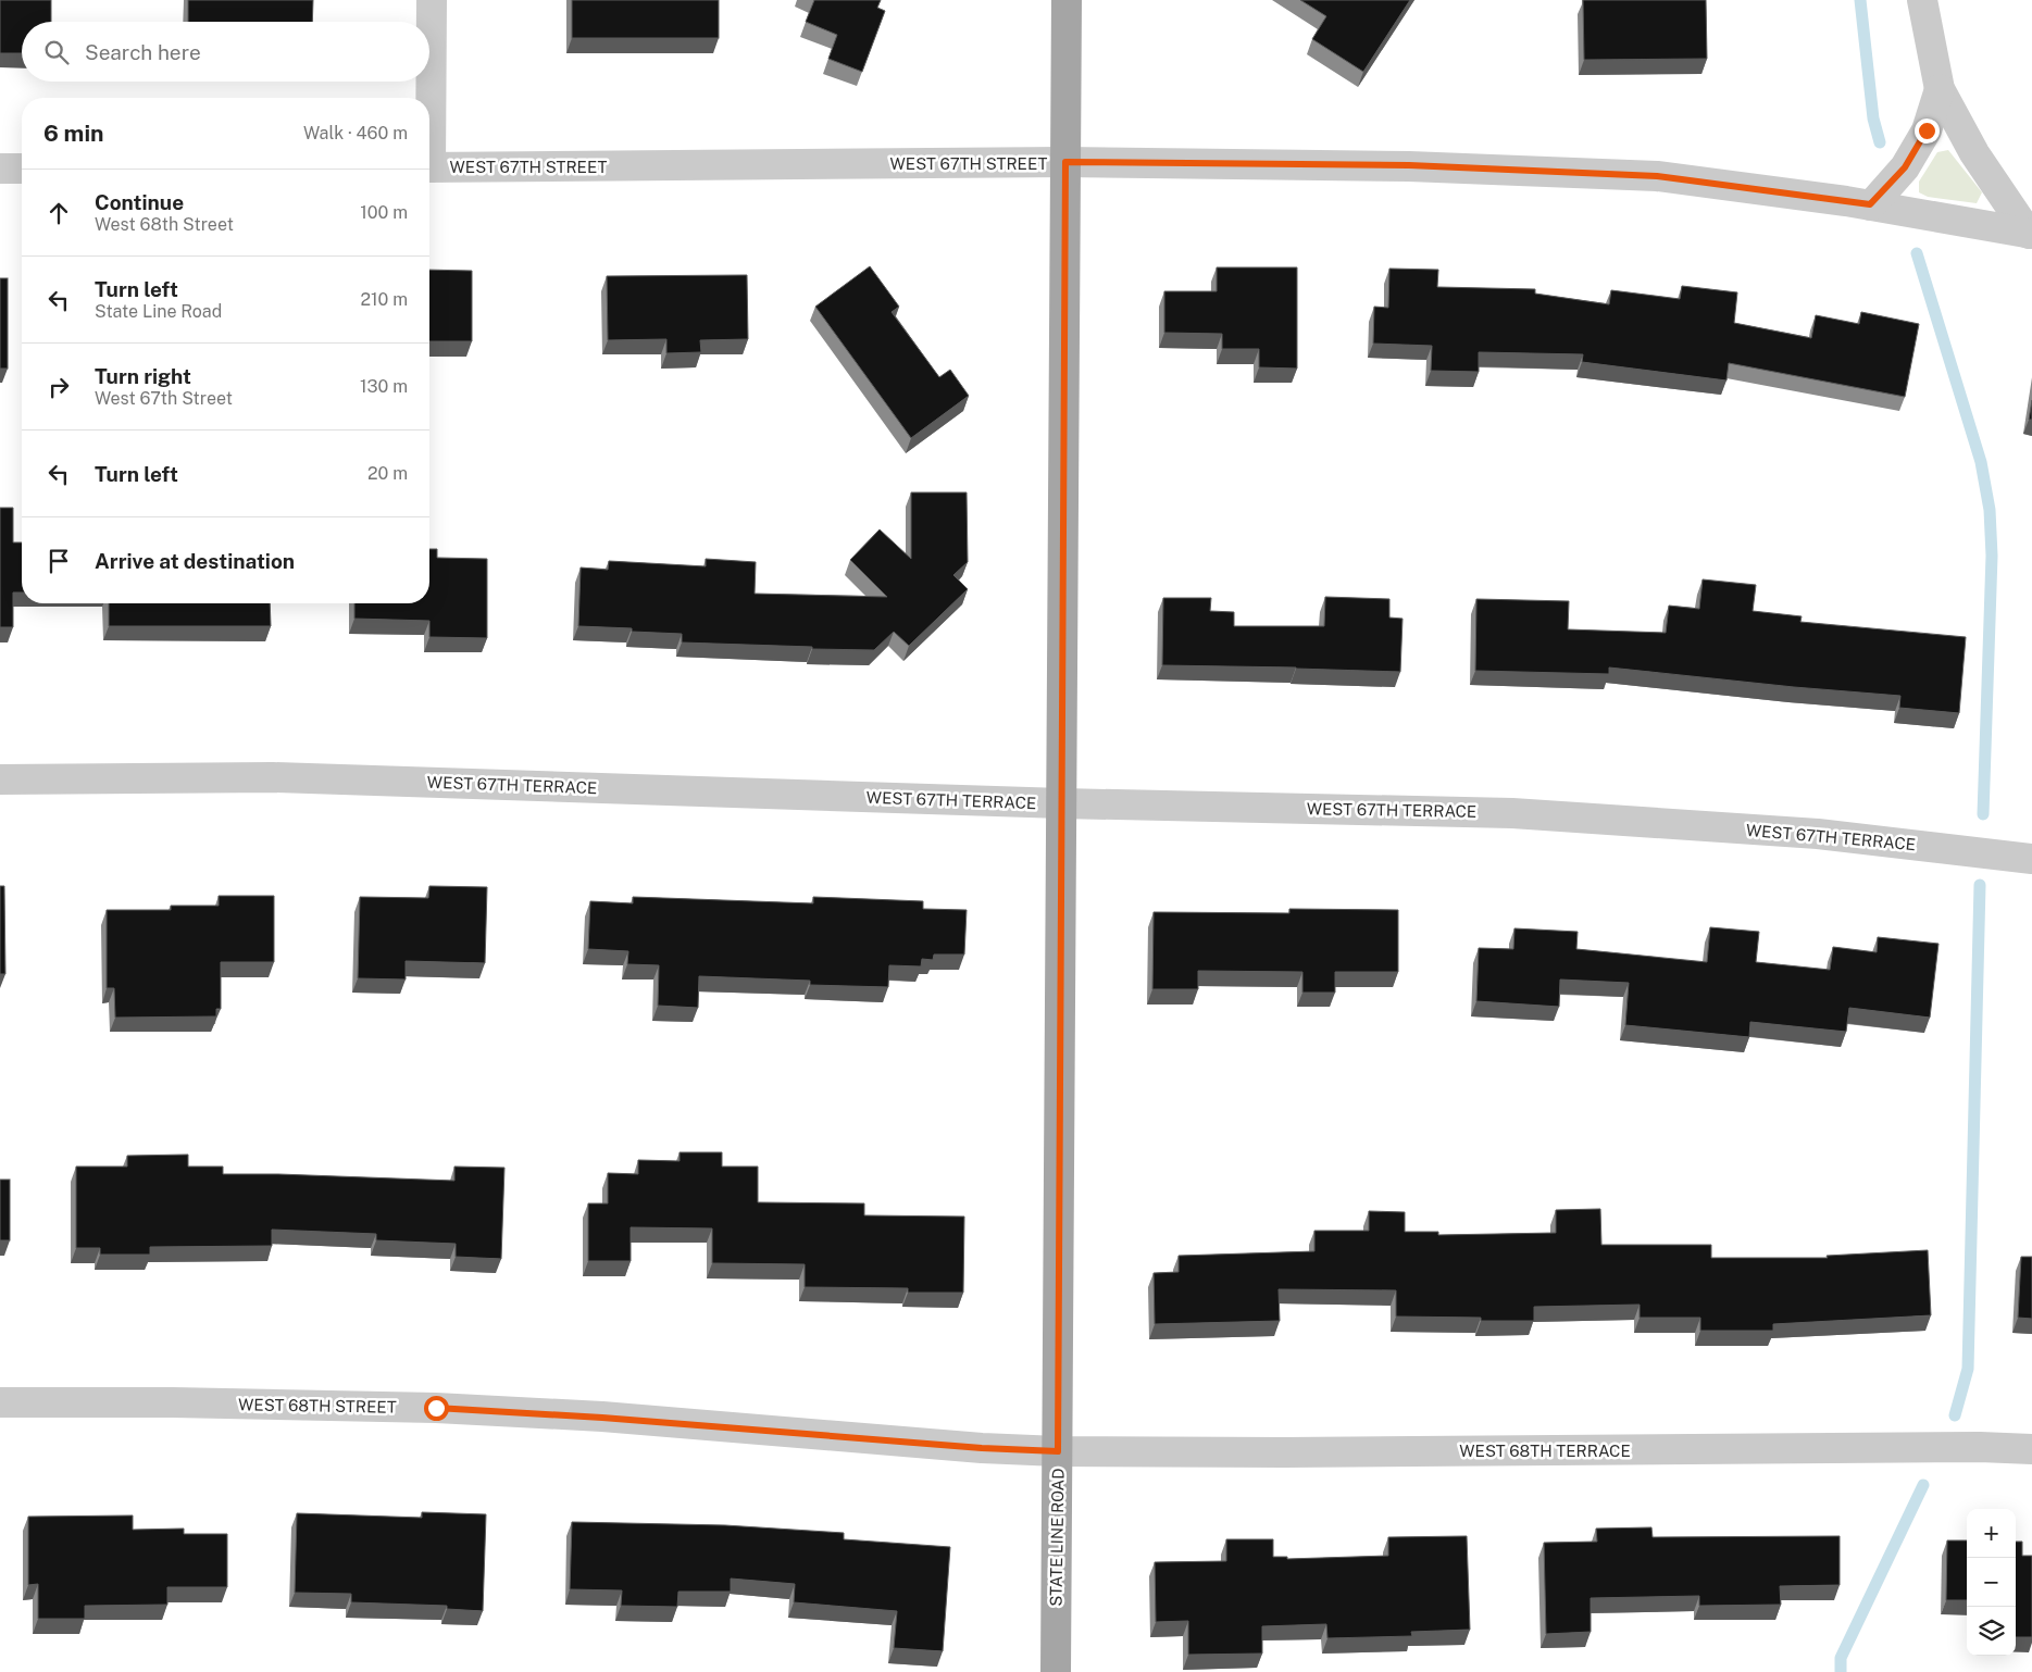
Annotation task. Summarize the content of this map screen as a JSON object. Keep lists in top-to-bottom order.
{
  "streets": {
    "main road": ["STATE LINE ROAD"],
    "street": [
      "WEST 67TH STREET",
      "WEST 67TH TERRACE",
      "WEST 68TH STREET",
      "WEST 68TH TERRACE"
    ]
  },
  "crossings": [
    ["WEST 67TH STREET", "STATE LINE ROAD"],
    ["WEST 67TH TERRACE", "STATE LINE ROAD"],
    ["WEST 68TH STREET", "WEST 68TH TERRACE"],
    ["WEST 68TH STREET", "STATE LINE ROAD"],
    ["WEST 68TH TERRACE", "STATE LINE ROAD"]
  ],
  "page": {
    "search": "Search here",
    "heading": ["6 min", "Walk · 460 m"],
    "list": [
      ["Continue", "West 68th Street", "100 m"],
      ["Turn left", "State Line Road", "210 m"],
      ["Turn right", "West 67th Street", "130 m"],
      ["Turn left", "20 m"],
      "Arrive at destination"
    ],
    "map_buttons": ["+", "−"]
  }
}
